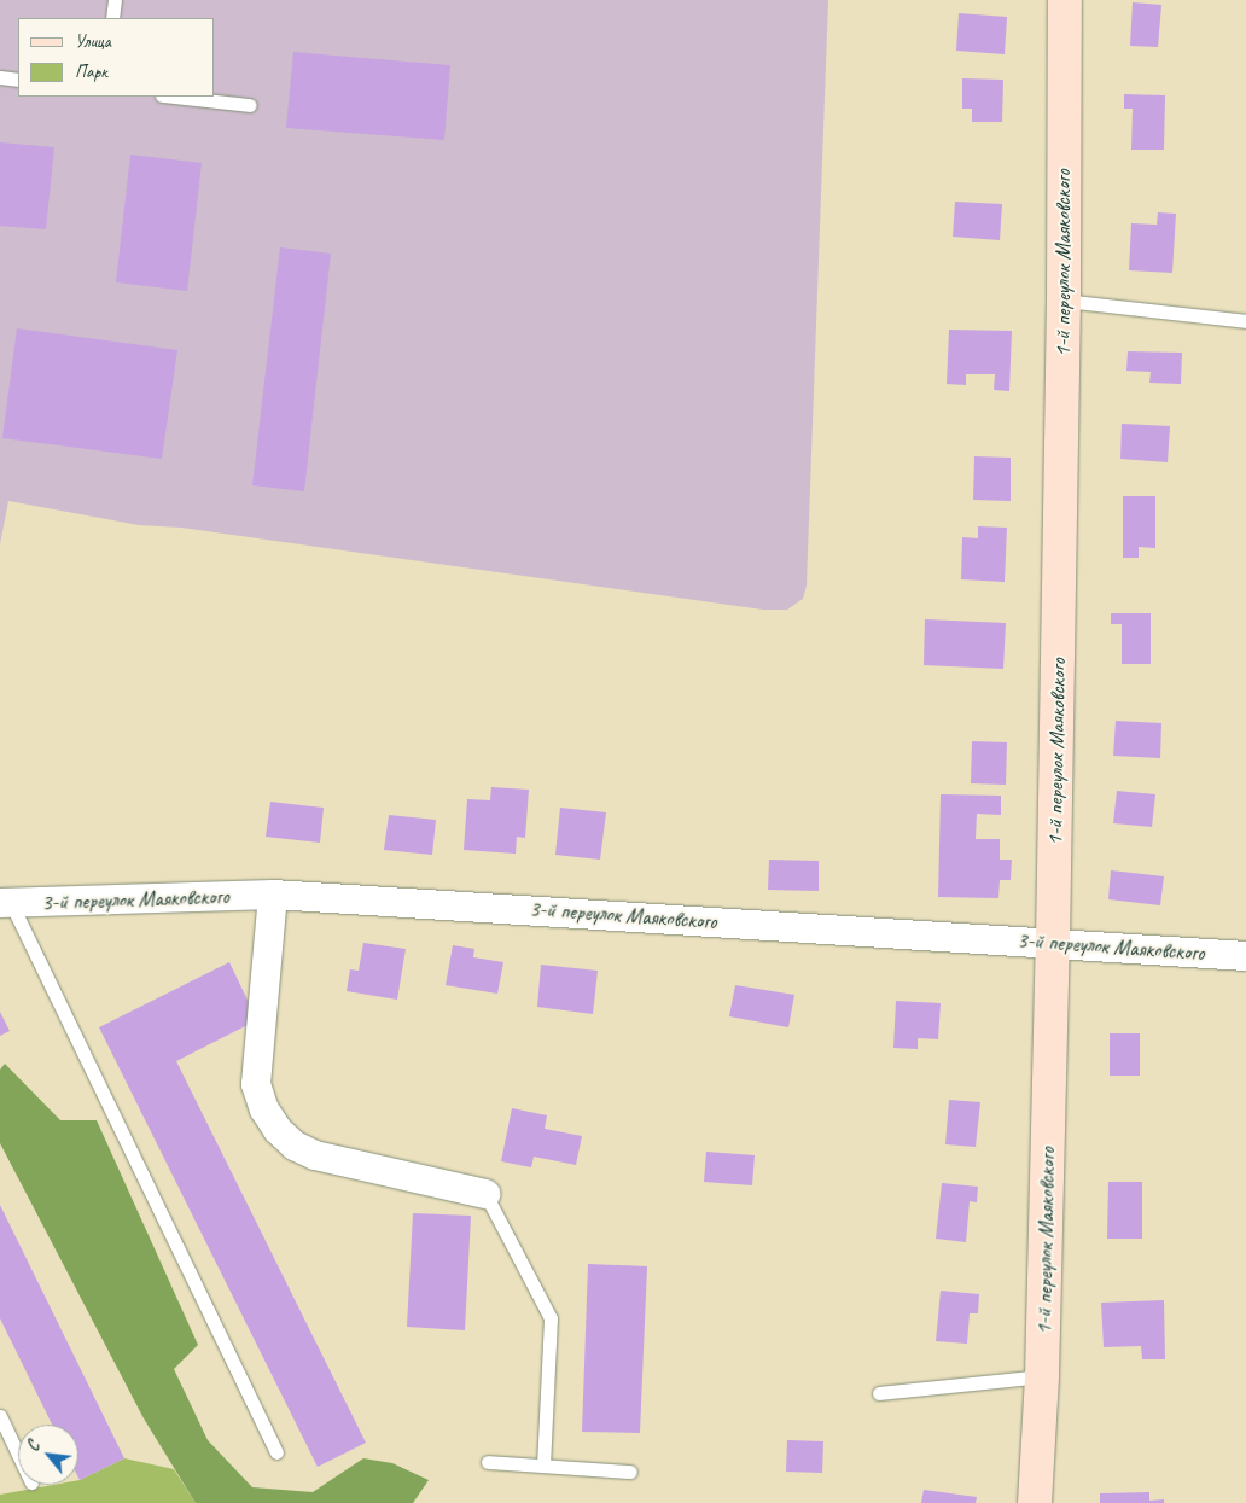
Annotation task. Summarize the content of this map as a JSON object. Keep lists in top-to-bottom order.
{
  "streets": {
    "street": ["1-й переулок Маяковского", "3-й переулок Маяковского"]
  },
  "crossings": [
    ["1-й переулок Маяковского", "3-й переулок Маяковского"]
  ],
  "legend": ["Улица", "Парк"],
  "north": "top left"
}
